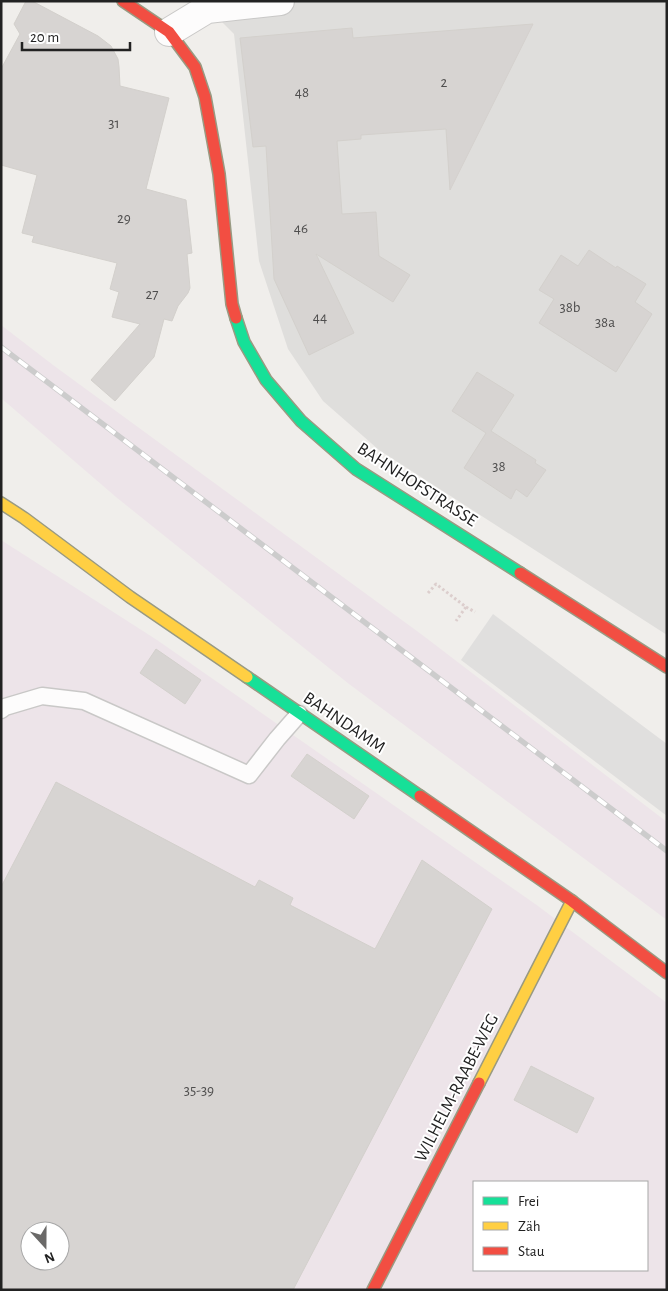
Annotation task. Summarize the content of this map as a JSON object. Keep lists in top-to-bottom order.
{
  "streets": {
    "street": ["BAHNHOFSTRASSE", "BAHNDAMM", "WILHELM-RAABE-WEG"]
  },
  "crossings": [
    ["BAHNDAMM", "WILHELM-RAABE-WEG"]
  ],
  "house_numbers": [
    "2",
    "48",
    "31",
    "29",
    "46",
    "27",
    "38b",
    "44",
    "38a",
    "38",
    "35-39"
  ],
  "legend": ["Frei", "Zäh", "Stau"],
  "scale_bar": "20 m",
  "north": "bottom"
}
